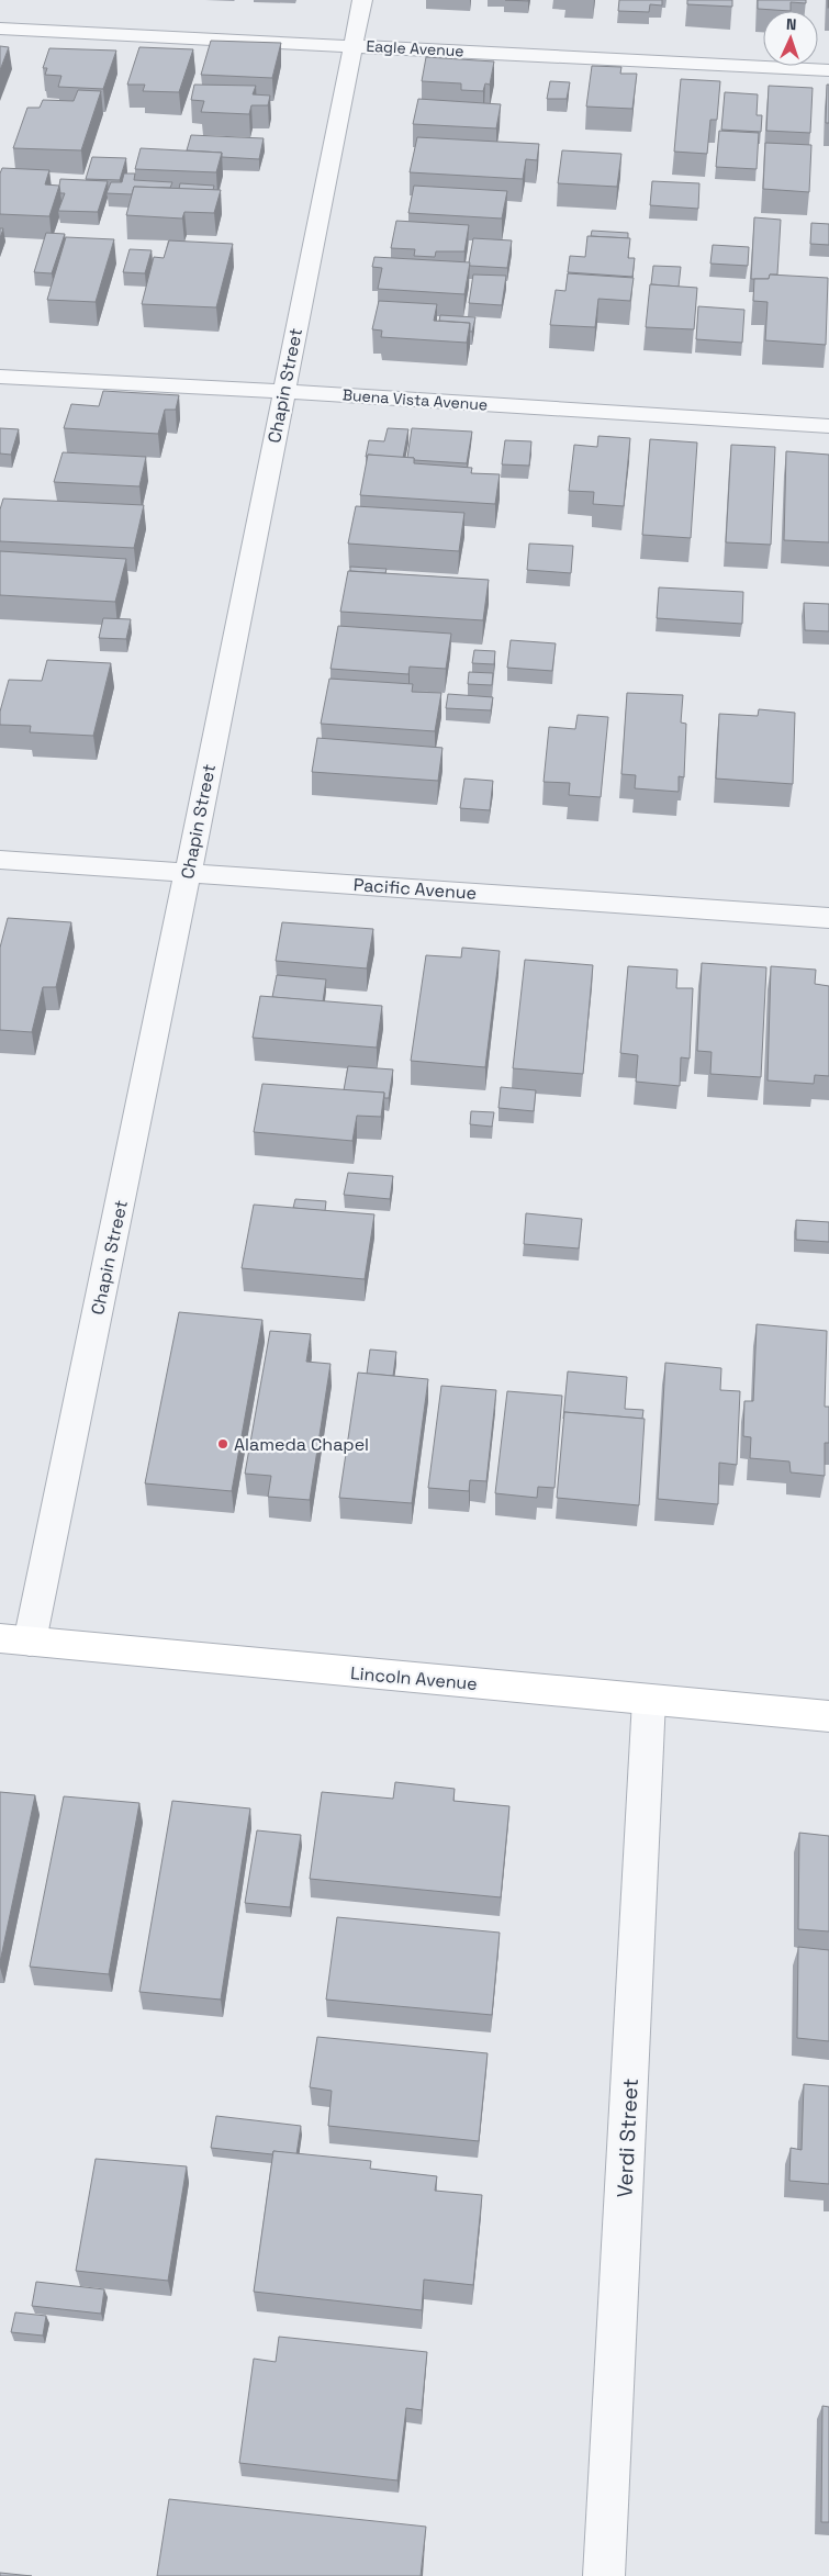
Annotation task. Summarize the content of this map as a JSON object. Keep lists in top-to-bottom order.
{
  "streets": {
    "main road": ["Lincoln Avenue"],
    "street": [
      "Eagle Avenue",
      "Chapin Street",
      "Buena Vista Avenue",
      "Pacific Avenue",
      "Verdi Street"
    ]
  },
  "crossings": [
    ["Eagle Avenue", "Chapin Street"],
    ["Chapin Street", "Buena Vista Avenue"],
    ["Chapin Street", "Pacific Avenue"],
    ["Chapin Street", "Lincoln Avenue"],
    ["Lincoln Avenue", "Verdi Street"]
  ],
  "places": ["Alameda Chapel"],
  "north": "top"
}
